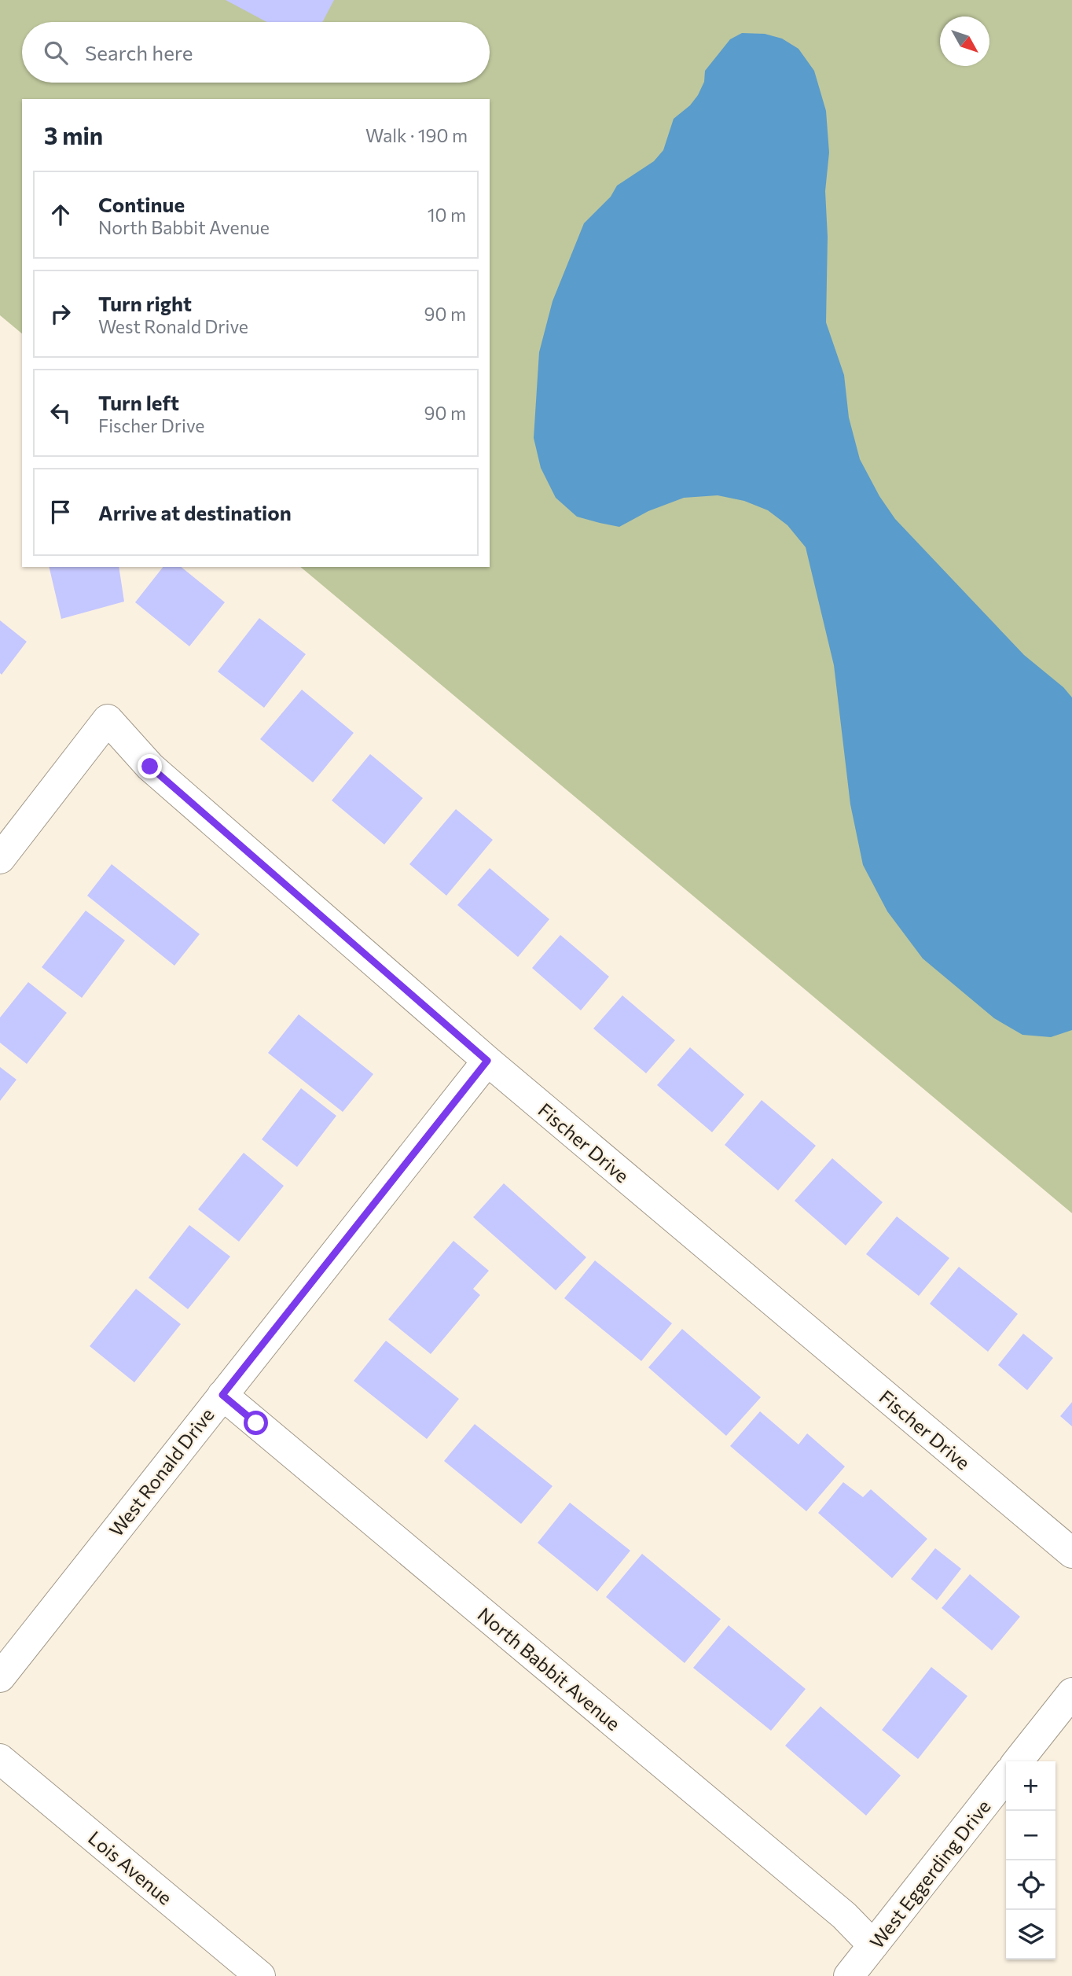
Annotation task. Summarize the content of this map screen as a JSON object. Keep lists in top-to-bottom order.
{
  "streets": {
    "street": [
      "Fischer Drive",
      "West Ronald Drive",
      "North Babbit Avenue",
      "Lois Avenue",
      "West Eggerding Drive"
    ]
  },
  "crossings": [
    ["Fischer Drive", "West Ronald Drive"],
    ["West Ronald Drive", "North Babbit Avenue"],
    ["North Babbit Avenue", "West Eggerding Drive"]
  ],
  "north": "bottom right",
  "page": {
    "search": "Search here",
    "heading": ["3 min", "Walk · 190 m"],
    "list": [
      ["Continue", "North Babbit Avenue", "10 m"],
      ["Turn right", "West Ronald Drive", "90 m"],
      ["Turn left", "Fischer Drive", "90 m"],
      "Arrive at destination"
    ],
    "map_buttons": ["+", "−"]
  }
}
